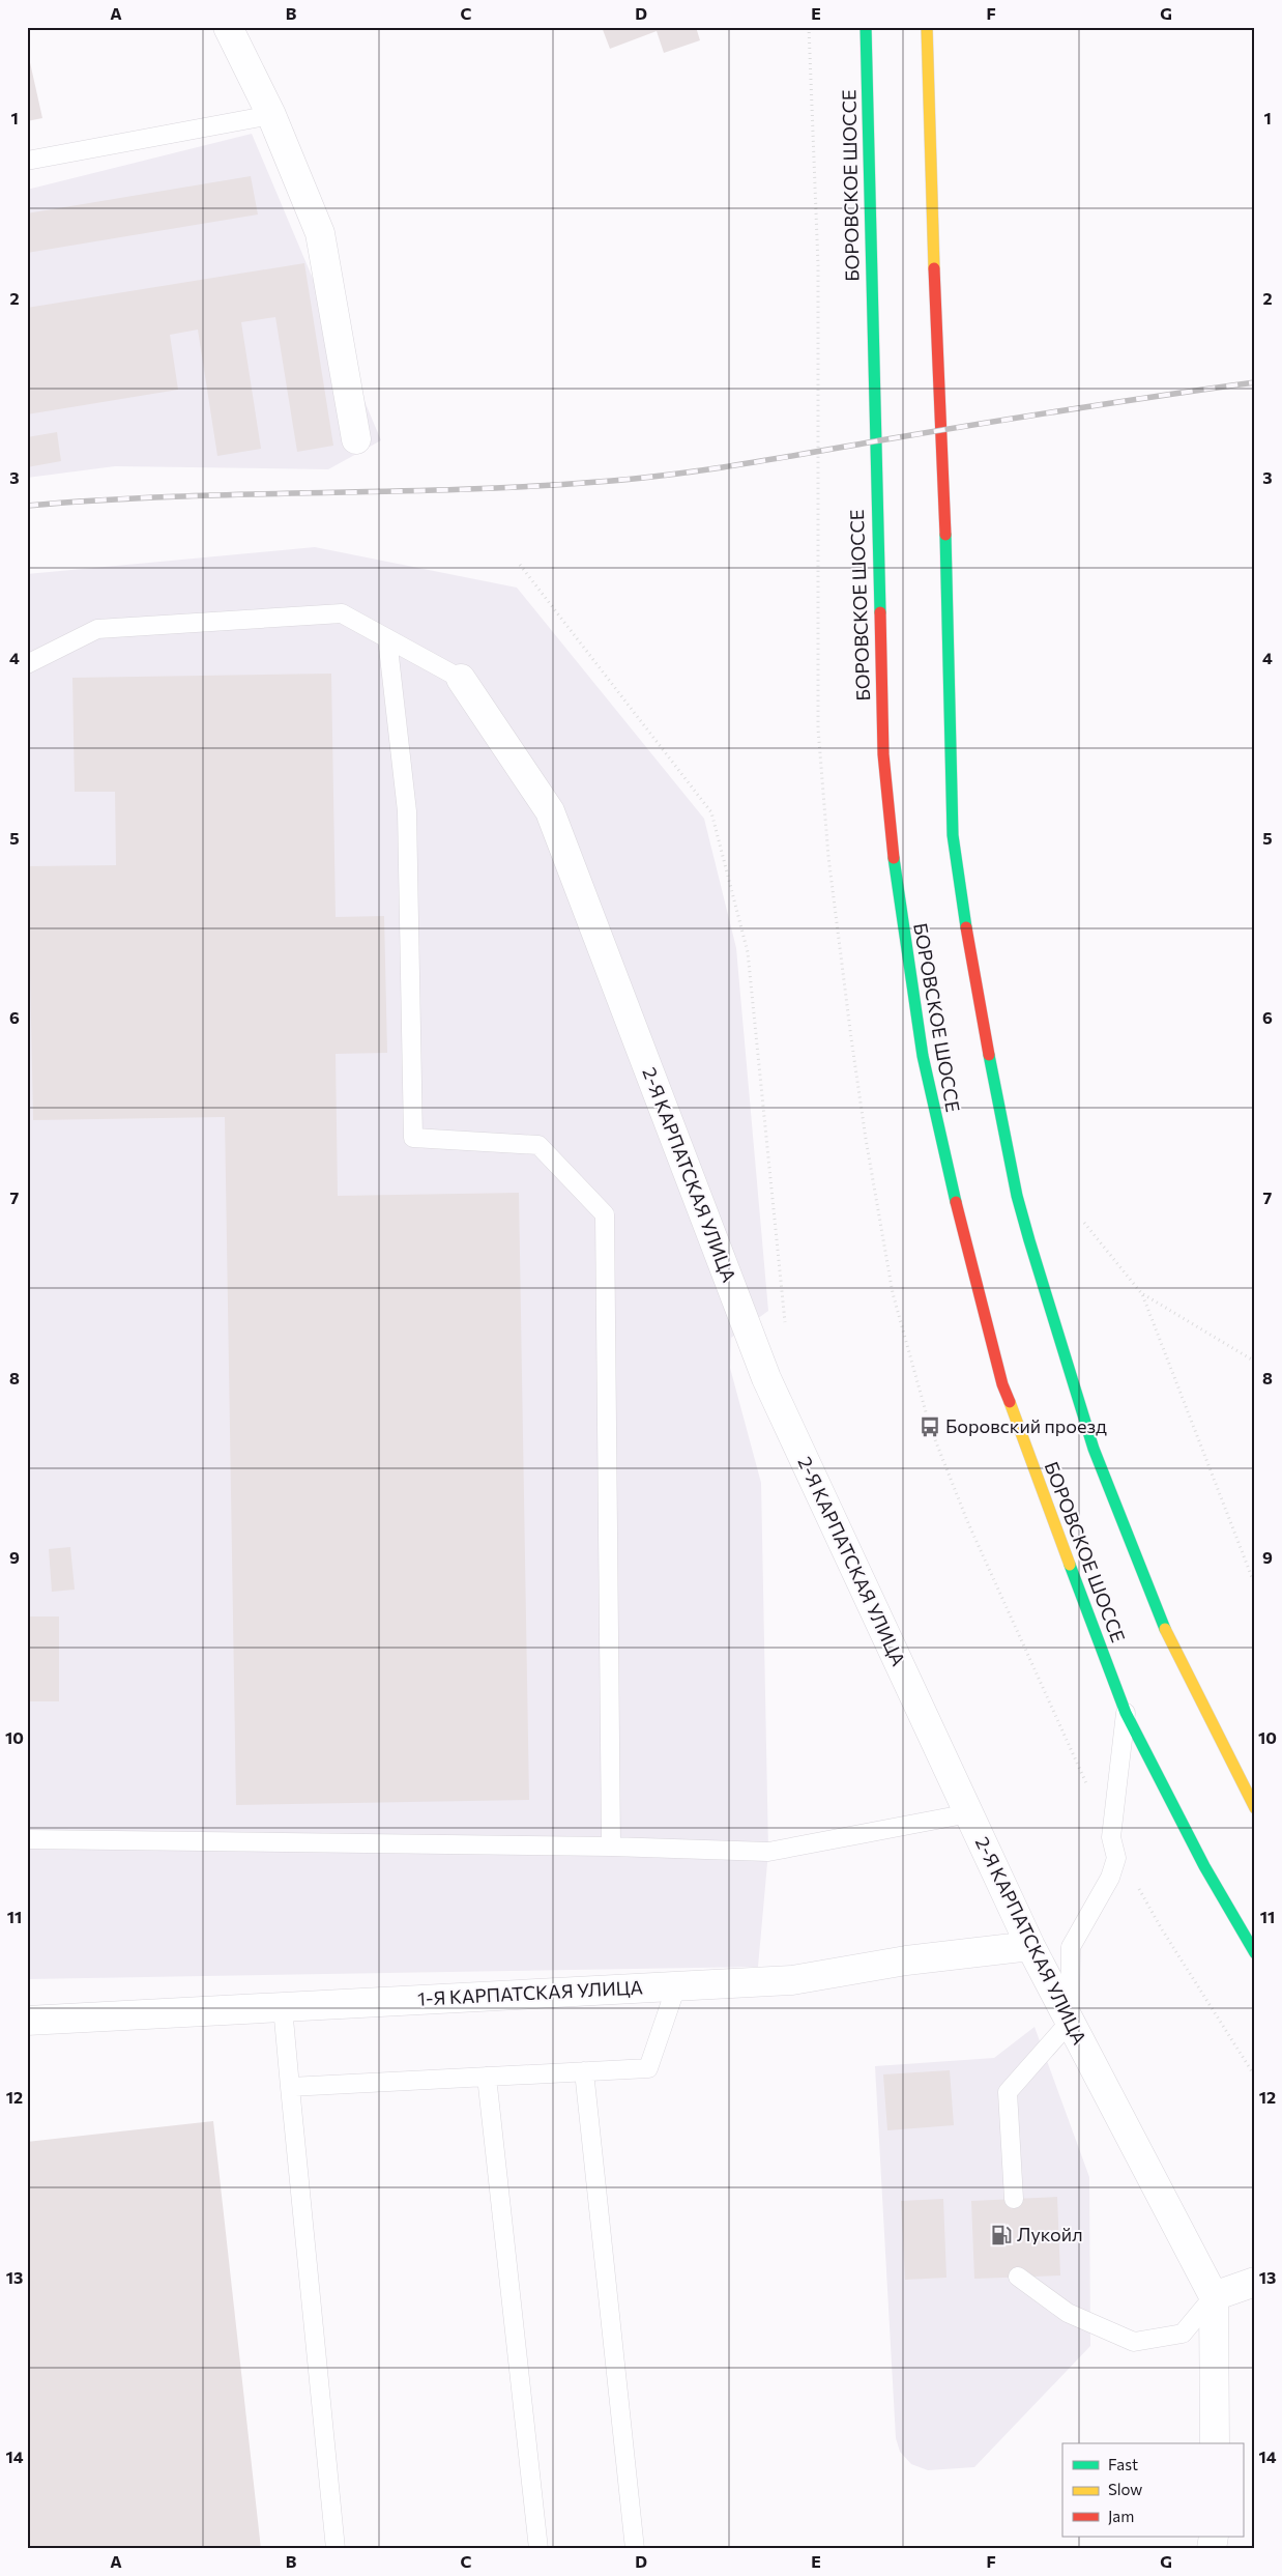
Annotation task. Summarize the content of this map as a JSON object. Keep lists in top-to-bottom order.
{
  "streets": {
    "main road": ["БОРОВСКОЕ ШОССЕ"],
    "street": ["2-Я КАРПАТСКАЯ УЛИЦА", "1-Я КАРПАТСКАЯ УЛИЦА"]
  },
  "crossings": [
    ["2-Я КАРПАТСКАЯ УЛИЦА", "1-Я КАРПАТСКАЯ УЛИЦА"]
  ],
  "places": {
    "bus stop": ["Боровский проезд"],
    "fuel station": ["Лукойл"]
  },
  "legend": ["Fast", "Slow", "Jam"],
  "grid": {
    "columns": [
      "A",
      "B",
      "C",
      "D",
      "E",
      "F",
      "G"
    ],
    "rows": [
      "1",
      "2",
      "3",
      "4",
      "5",
      "6",
      "7",
      "8",
      "9",
      "10",
      "11",
      "12",
      "13",
      "14"
    ]
  }
}
